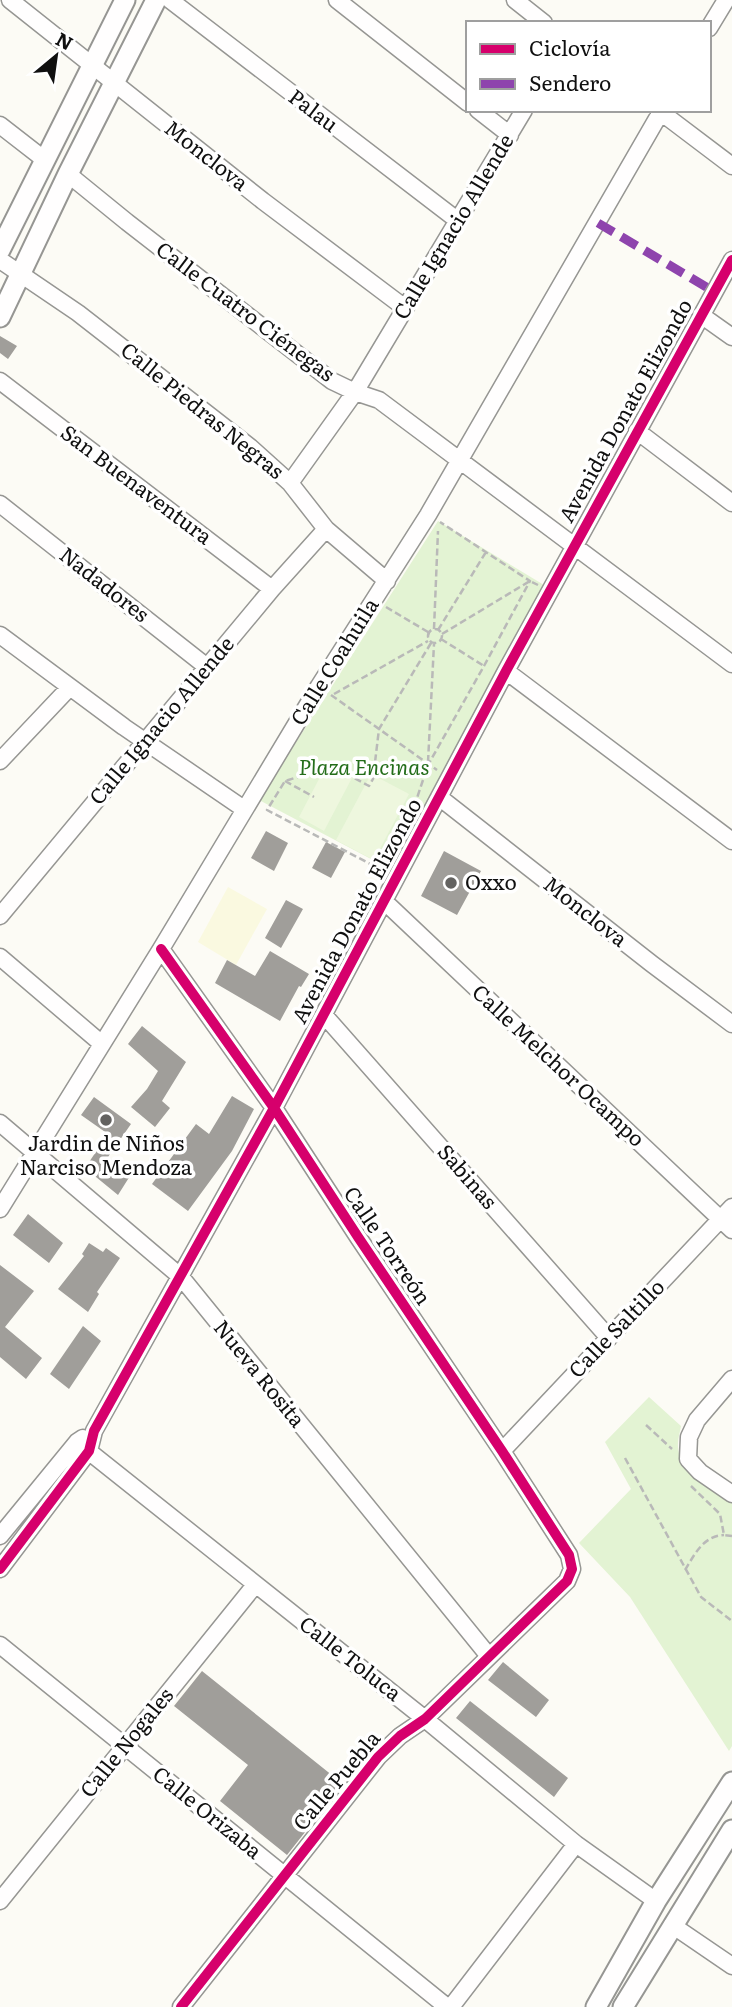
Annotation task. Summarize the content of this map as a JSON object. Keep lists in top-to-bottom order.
{
  "streets": {
    "street": [
      "Palau",
      "Monclova",
      "Calle Ignacio Allende",
      "Calle Cuatro Ciénegas",
      "Calle Piedras Negras",
      "Avenida Donato Elizondo",
      "San Buenaventura",
      "Nadadores",
      "Calle Coahuila",
      "Calle Melchor Ocampo",
      "Sabinas",
      "Calle Torreón",
      "Calle Saltillo",
      "Nueva Rosita",
      "Calle Toluca",
      "Calle Nogales",
      "Calle Puebla",
      "Calle Orizaba"
    ]
  },
  "crossings": [
    ["Palau", "Calle Ignacio Allende"],
    ["Monclova", "Calle Ignacio Allende"],
    ["Monclova", "Avenida Donato Elizondo"],
    ["Calle Ignacio Allende", "Calle Cuatro Ciénegas"],
    ["Calle Ignacio Allende", "Calle Piedras Negras"],
    ["Calle Ignacio Allende", "San Buenaventura"],
    ["Calle Ignacio Allende", "Nadadores"],
    ["Calle Cuatro Ciénegas", "Avenida Donato Elizondo"],
    ["Calle Cuatro Ciénegas", "Calle Coahuila"],
    ["Calle Piedras Negras", "Calle Coahuila"],
    ["Avenida Donato Elizondo", "Calle Melchor Ocampo"],
    ["Avenida Donato Elizondo", "Sabinas"],
    ["Avenida Donato Elizondo", "Calle Torreón"],
    ["Avenida Donato Elizondo", "Nueva Rosita"],
    ["Avenida Donato Elizondo", "Calle Toluca"],
    ["Calle Coahuila", "Calle Torreón"],
    ["Calle Coahuila", "Nueva Rosita"],
    ["Calle Melchor Ocampo", "Calle Saltillo"],
    ["Sabinas", "Calle Saltillo"],
    ["Calle Torreón", "Calle Saltillo"],
    ["Calle Torreón", "Calle Puebla"],
    ["Nueva Rosita", "Calle Puebla"],
    ["Calle Toluca", "Calle Nogales"],
    ["Calle Toluca", "Calle Puebla"],
    ["Calle Nogales", "Calle Orizaba"],
    ["Calle Puebla", "Calle Orizaba"]
  ],
  "parks": ["Plaza Encinas"],
  "places": ["Oxxo", "Jardin de Niños Narciso Mendoza"],
  "legend": ["Ciclovía", "Sendero"],
  "north": "top right"
}
